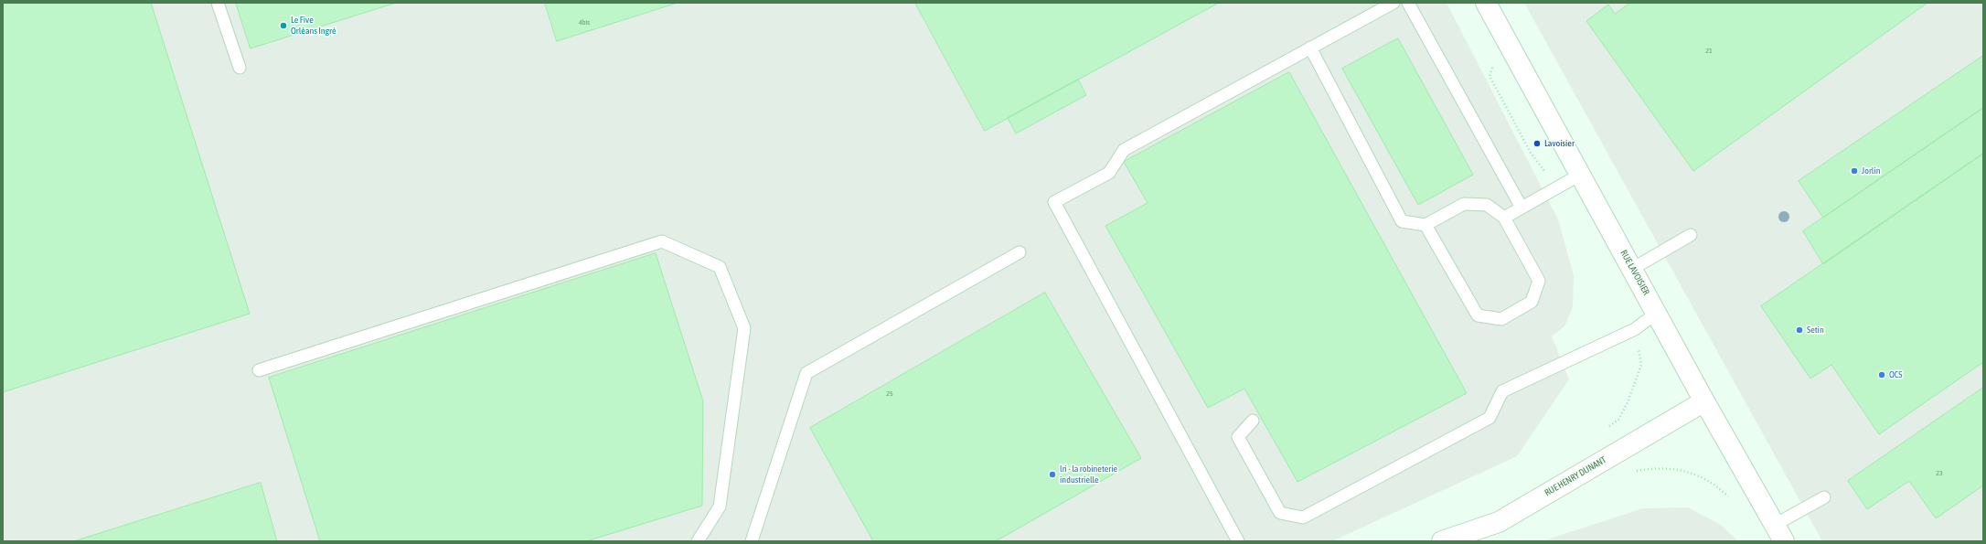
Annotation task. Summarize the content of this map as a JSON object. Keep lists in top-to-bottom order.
{
  "streets": {
    "street": ["RUE LAVOISIER", "RUE HENRY DUNANT"]
  },
  "crossings": [
    ["RUE LAVOISIER", "RUE HENRY DUNANT"]
  ],
  "places": [
    "Le Five Orléans Ingré",
    "Lavoisier",
    "Jorlin",
    "Setin",
    "OCS",
    "lri - la robineterie industrielle"
  ],
  "house_numbers": [
    "4bis",
    "21",
    "25",
    "23"
  ]
}
